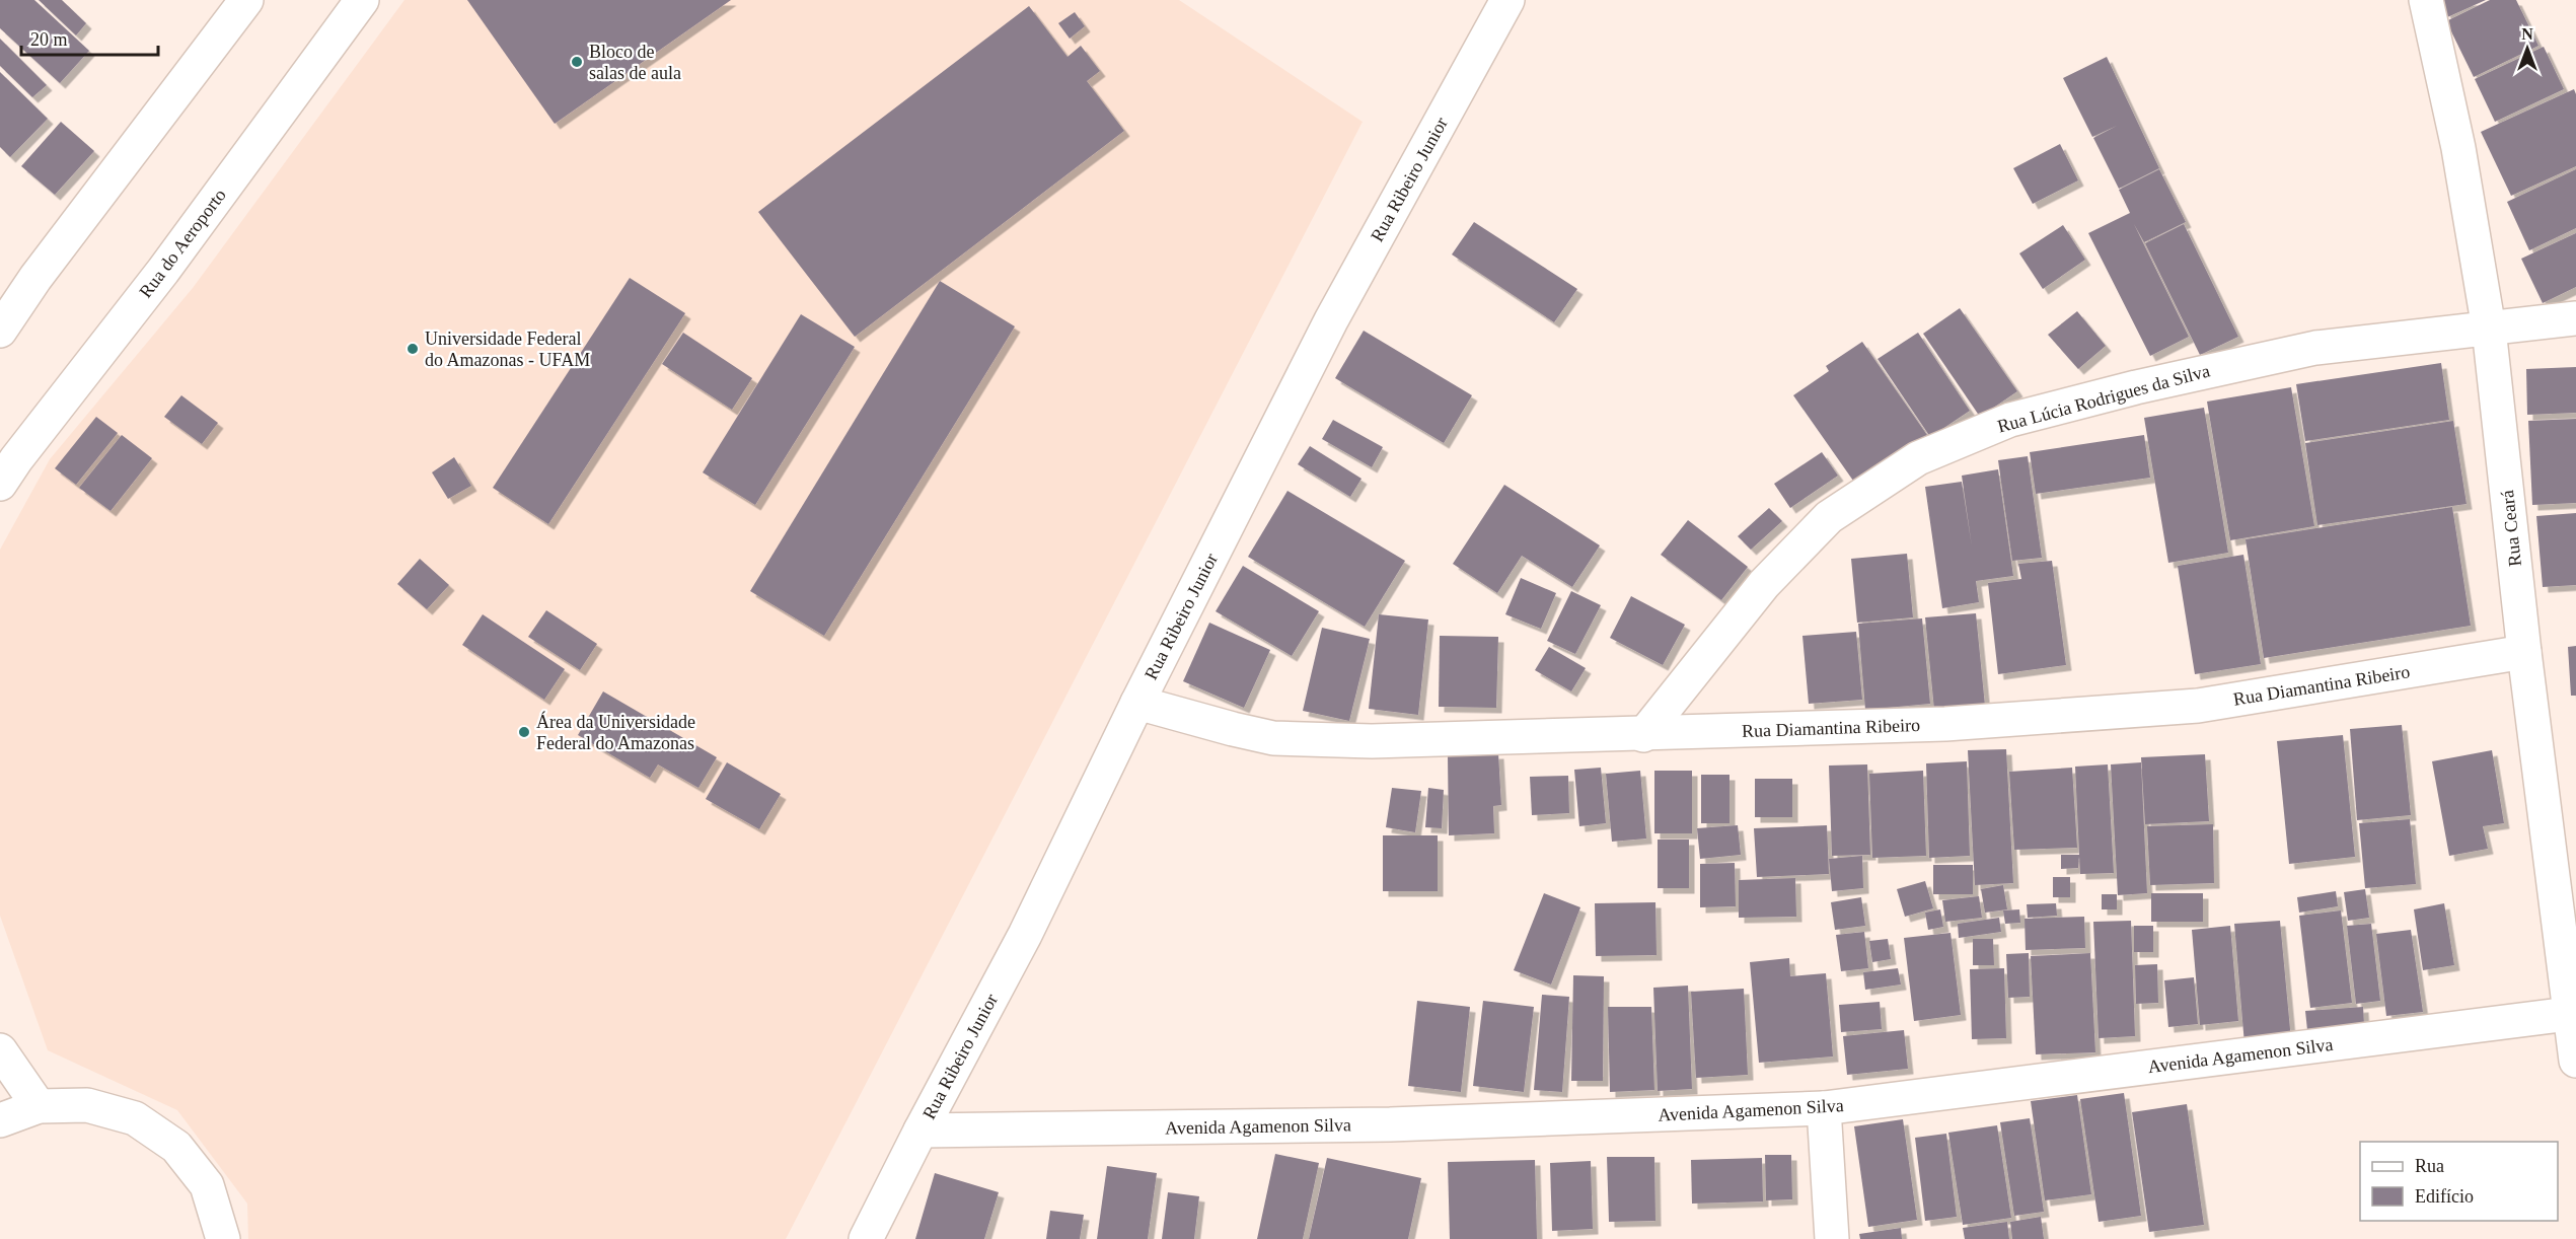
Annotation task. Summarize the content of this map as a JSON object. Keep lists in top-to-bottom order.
{
  "streets": {
    "street": [
      "Rua Ribeiro Junior",
      "Rua do Aeroporto",
      "Rua Lúcia Rodrigues da Silva",
      "Rua Ceará",
      "Rua Diamantina Ribeiro",
      "Avenida Agamenon Silva"
    ]
  },
  "crossings": [
    ["Rua Ribeiro Junior", "Rua Diamantina Ribeiro"],
    ["Rua Ribeiro Junior", "Avenida Agamenon Silva"],
    ["Rua Lúcia Rodrigues da Silva", "Rua Ceará"],
    ["Rua Lúcia Rodrigues da Silva", "Rua Diamantina Ribeiro"],
    ["Rua Ceará", "Rua Diamantina Ribeiro"],
    ["Rua Ceará", "Avenida Agamenon Silva"]
  ],
  "places": ["Bloco de salas de aula", "Universidade Federal do Amazonas - UFAM", "Área da Universidade Federal do Amazonas"],
  "legend": ["Rua", "Edifício"],
  "scale_bar": "20 m",
  "north": "top"
}
